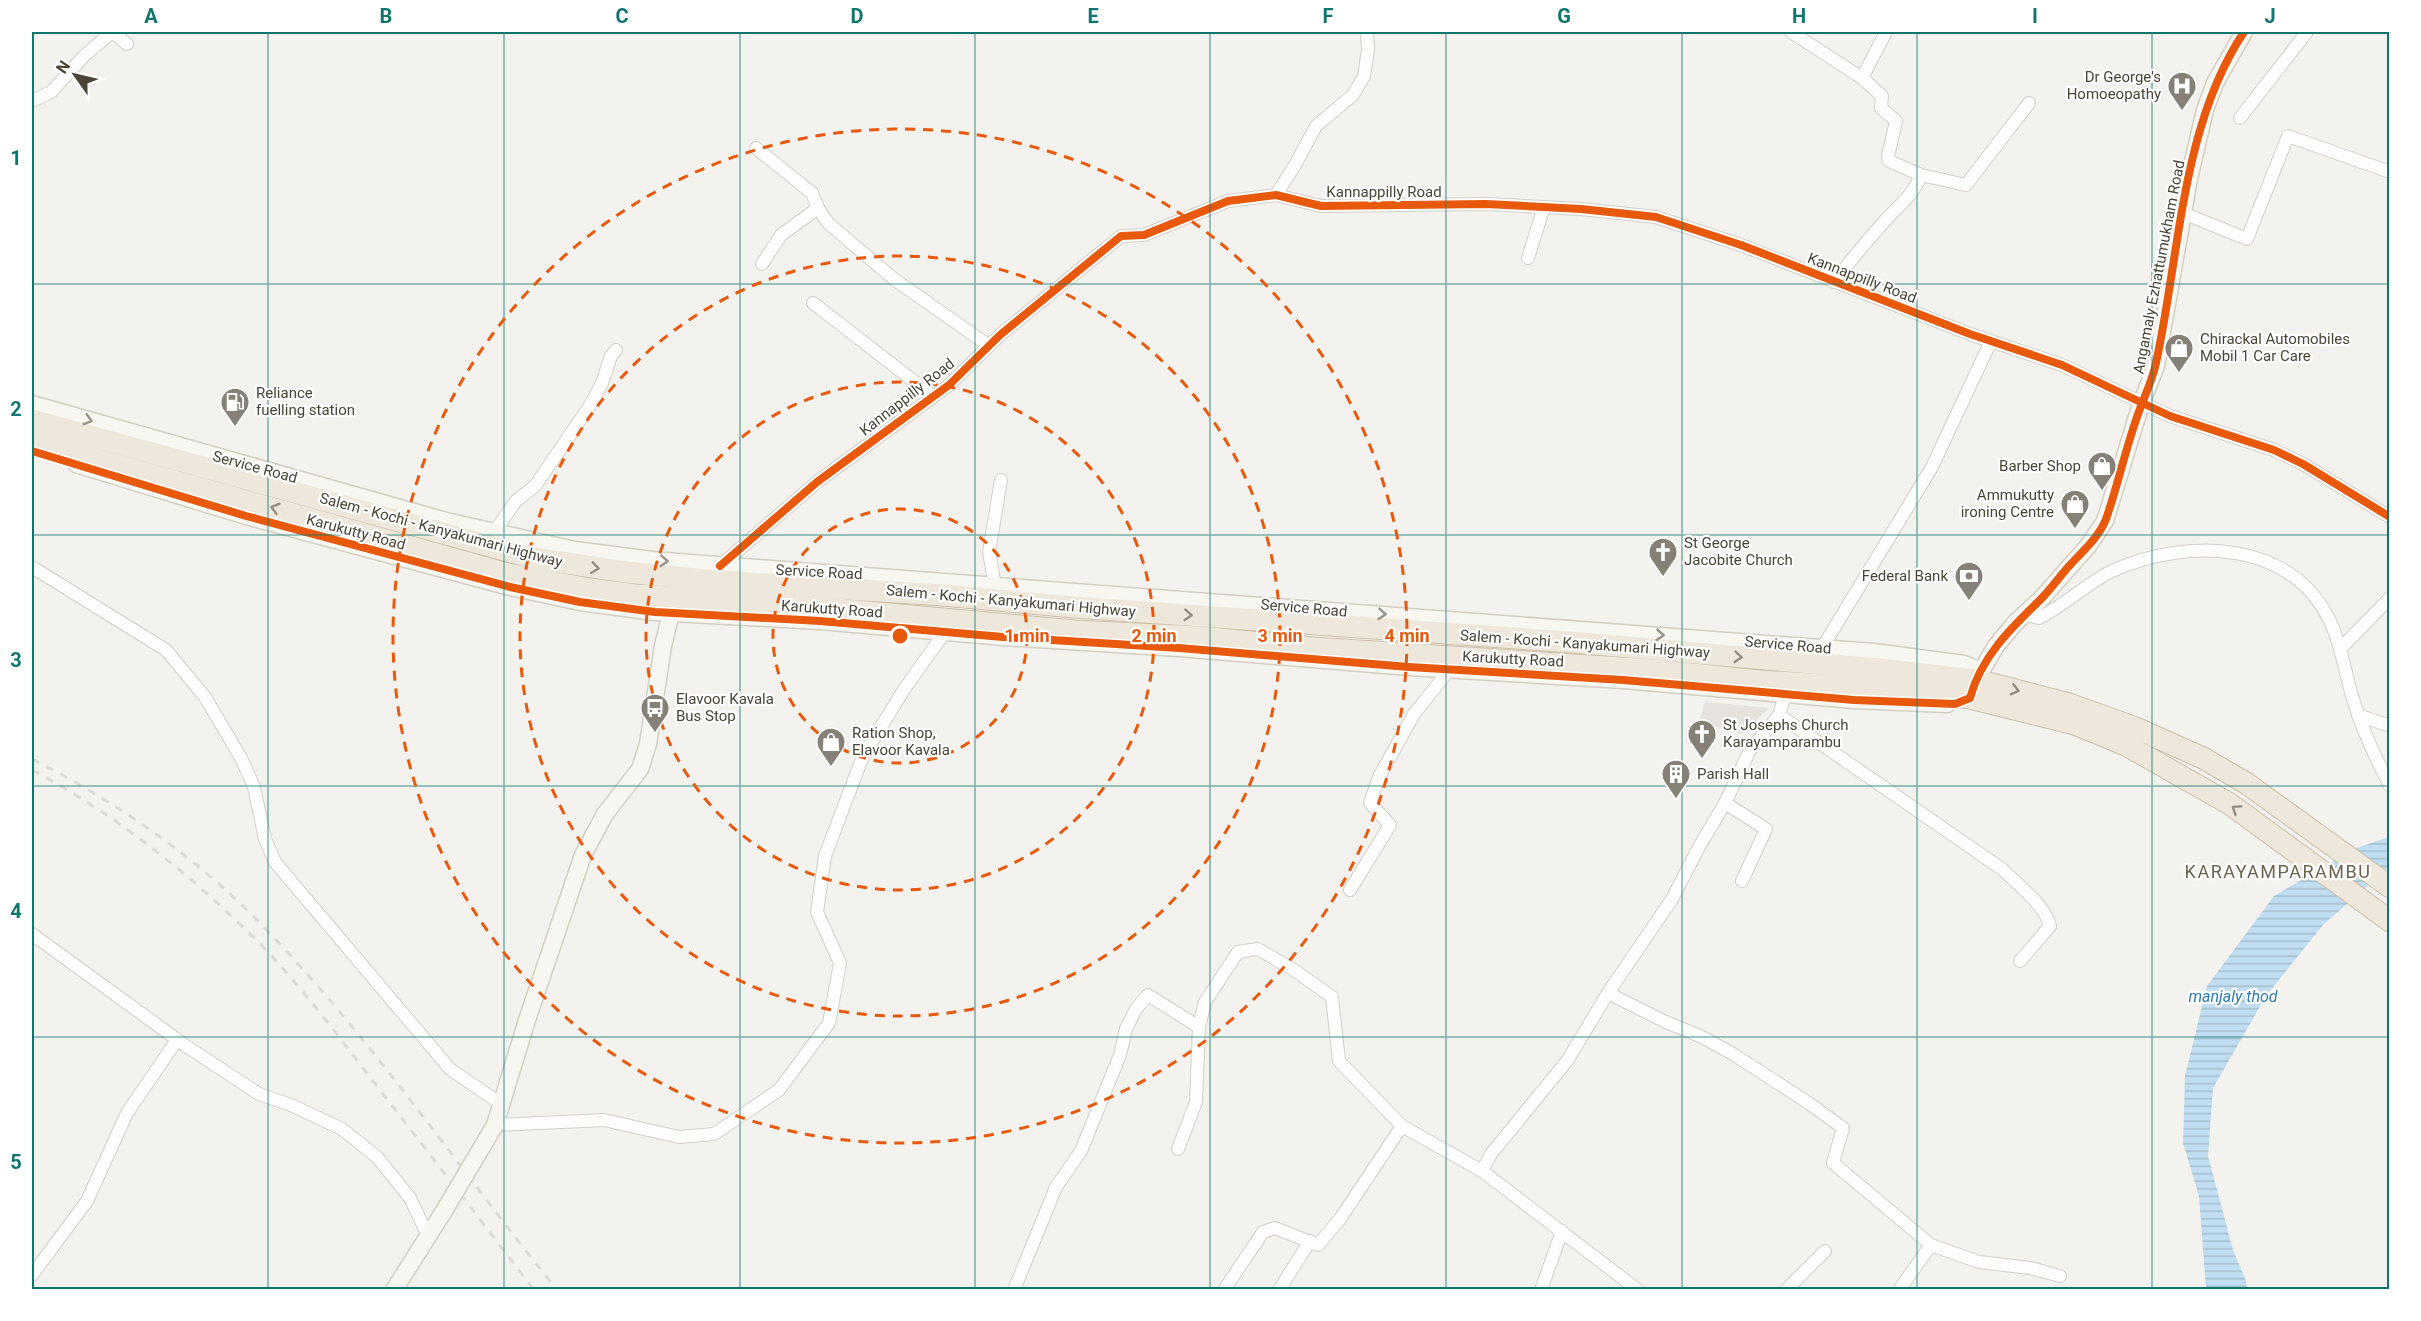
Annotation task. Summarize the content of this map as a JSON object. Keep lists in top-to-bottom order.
{
  "streets": {
    "highway": ["Salem - Kochi - Kanyakumari Highway"],
    "street": [
      "Kannappilly Road",
      "Angamaly Ezhattumukham Road",
      "Service Road",
      "Karukutty Road"
    ]
  },
  "crossings": [
    ["Kannappilly Road", "Angamaly Ezhattumukham Road"],
    ["Kannappilly Road", "Service Road"],
    ["Kannappilly Road", "Salem - Kochi - Kanyakumari Highway"],
    ["Angamaly Ezhattumukham Road", "Service Road"],
    ["Angamaly Ezhattumukham Road", "Salem - Kochi - Kanyakumari Highway"],
    ["Angamaly Ezhattumukham Road", "Karukutty Road"],
    ["Service Road", "Salem - Kochi - Kanyakumari Highway"],
    ["Service Road", "Karukutty Road"],
    ["Salem - Kochi - Kanyakumari Highway", "Karukutty Road"]
  ],
  "one_way": ["Service Road"],
  "districts": ["KARAYAMPARAMBU"],
  "water": ["manjaly thod"],
  "places": {
    "hospital": ["Dr George's Homoeopathy"],
    "shop": [
      "Chirackal Automobiles Mobil 1 Car Care",
      "Barber Shop",
      "Ammukutty ironing Centre",
      "Ration Shop, Elavoor Kavala"
    ],
    "fuel station": ["Reliance fuelling station"],
    "church": ["St George Jacobite Church", "St Josephs Church Karayamparambu"],
    "bank": ["Federal Bank"],
    "bus stop": ["Elavoor Kavala Bus Stop"],
    "building": ["Parish Hall"]
  },
  "north": "top left",
  "grid": {
    "columns": [
      "A",
      "B",
      "C",
      "D",
      "E",
      "F",
      "G",
      "H",
      "I",
      "J"
    ],
    "rows": [
      "1",
      "2",
      "3",
      "4",
      "5"
    ]
  },
  "rings": [
    "1 min",
    "2 min",
    "3 min",
    "4 min"
  ]
}
